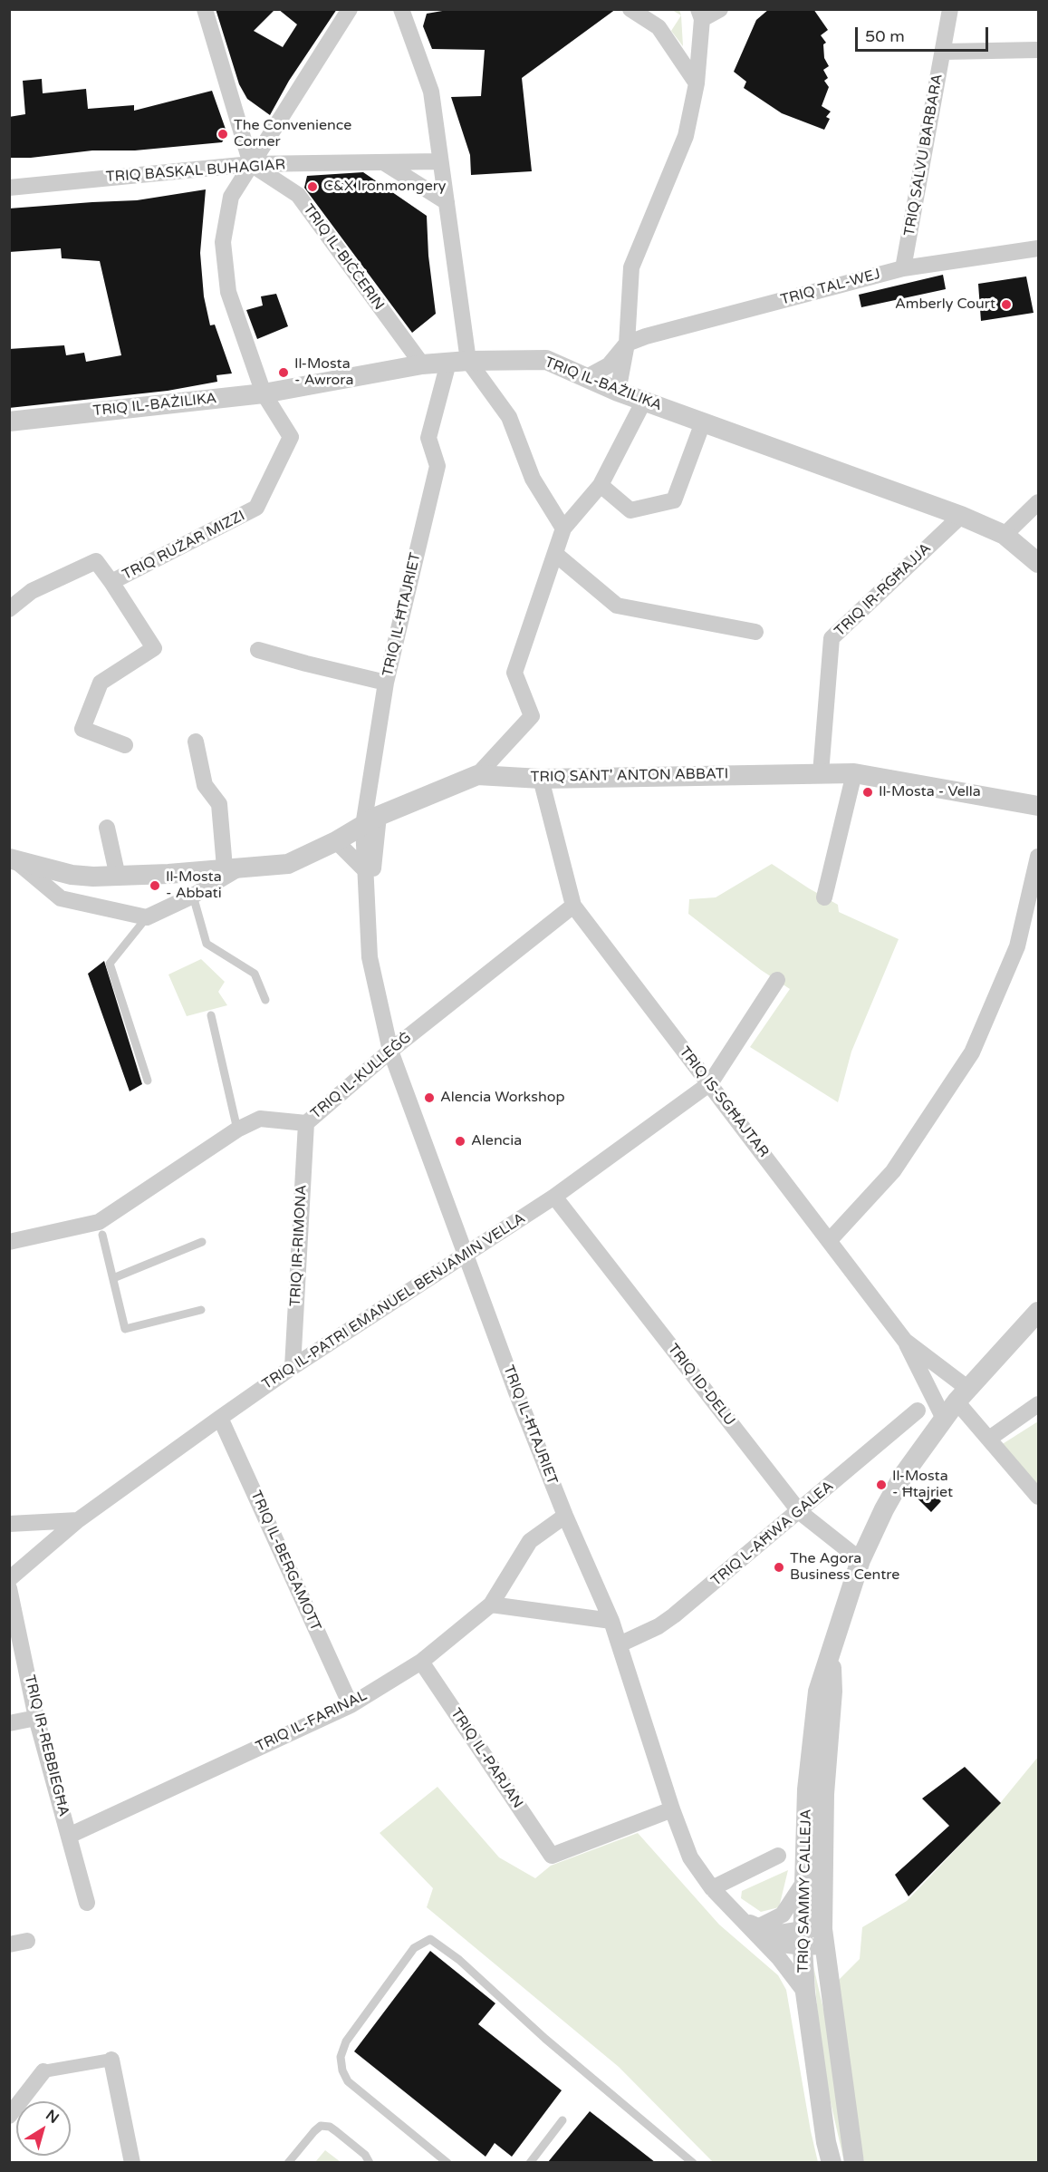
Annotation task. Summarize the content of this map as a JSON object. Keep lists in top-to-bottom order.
{
  "streets": {
    "street": [
      "TRIQ SALVU BARBARA",
      "TRIQ BASKAL BUHAGIAR",
      "TRIQ IL-BIĊĊERIN",
      "TRIQ TAL-WEJ",
      "TRIQ IL-BAŻILIKA",
      "TRIQ RUŻAR MIZZI",
      "TRIQ IR-RGĦAJJA",
      "TRIQ IL-ĦTAJRIET",
      "TRIQ SANT' ANTON ABBATI",
      "TRIQ IL-KULLEĠĠ",
      "TRIQ IS-SGĦAJTAR",
      "TRIQ IR-RIMONA",
      "TRIQ IL-PATRI EMANUEL BENJAMIN VELLA",
      "TRIQ ID-DELU",
      "TRIQ L-AĦWA GALEA",
      "TRIQ IL-BERGAMOTT",
      "TRIQ IL-FARINAL",
      "TRIQ IR-REBBIEGĦA",
      "TRIQ IL-PARJAN",
      "TRIQ SAMMY CALLEJA"
    ]
  },
  "crossings": [
    ["TRIQ SALVU BARBARA", "TRIQ TAL-WEJ"],
    ["TRIQ BASKAL BUHAGIAR", "TRIQ IL-BIĊĊERIN"],
    ["TRIQ BASKAL BUHAGIAR", "TRIQ IL-ĦTAJRIET"],
    ["TRIQ IL-BIĊĊERIN", "TRIQ IL-BAŻILIKA"],
    ["TRIQ IL-BAŻILIKA", "TRIQ RUŻAR MIZZI"],
    ["TRIQ IL-BAŻILIKA", "TRIQ IR-RGĦAJJA"],
    ["TRIQ IL-BAŻILIKA", "TRIQ IL-ĦTAJRIET"],
    ["TRIQ IR-RGĦAJJA", "TRIQ SANT' ANTON ABBATI"],
    ["TRIQ IL-ĦTAJRIET", "TRIQ SANT' ANTON ABBATI"],
    ["TRIQ IL-ĦTAJRIET", "TRIQ IL-KULLEĠĠ"],
    ["TRIQ IL-ĦTAJRIET", "TRIQ IL-PATRI EMANUEL BENJAMIN VELLA"],
    ["TRIQ IL-ĦTAJRIET", "TRIQ L-AĦWA GALEA"],
    ["TRIQ IL-ĦTAJRIET", "TRIQ IL-FARINAL"],
    ["TRIQ IL-ĦTAJRIET", "TRIQ IL-PARJAN"],
    ["TRIQ IL-ĦTAJRIET", "TRIQ SAMMY CALLEJA"],
    ["TRIQ SANT' ANTON ABBATI", "TRIQ IS-SGĦAJTAR"],
    ["TRIQ IL-KULLEĠĠ", "TRIQ IS-SGĦAJTAR"],
    ["TRIQ IL-KULLEĠĠ", "TRIQ IR-RIMONA"],
    ["TRIQ IS-SGĦAJTAR", "TRIQ IL-PATRI EMANUEL BENJAMIN VELLA"],
    ["TRIQ IS-SGĦAJTAR", "TRIQ SAMMY CALLEJA"],
    ["TRIQ IR-RIMONA", "TRIQ IL-PATRI EMANUEL BENJAMIN VELLA"],
    ["TRIQ IL-PATRI EMANUEL BENJAMIN VELLA", "TRIQ ID-DELU"],
    ["TRIQ IL-PATRI EMANUEL BENJAMIN VELLA", "TRIQ IL-BERGAMOTT"],
    ["TRIQ ID-DELU", "TRIQ L-AĦWA GALEA"],
    ["TRIQ ID-DELU", "TRIQ SAMMY CALLEJA"],
    ["TRIQ IL-BERGAMOTT", "TRIQ IL-FARINAL"],
    ["TRIQ IL-FARINAL", "TRIQ IR-REBBIEGĦA"],
    ["TRIQ IL-FARINAL", "TRIQ IL-PARJAN"]
  ],
  "places": [
    "The Convenience Corner",
    "C&X Ironmongery",
    "Amberly Court",
    "Il-Mosta - Awrora",
    "Il-Mosta - Vella",
    "Il-Mosta - Abbati",
    "Alencia Workshop",
    "Alencia",
    "Il-Mosta - Ħtajriet",
    "The Agora Business Centre"
  ],
  "scale_bar": "50 m",
  "north": "top right"
}
